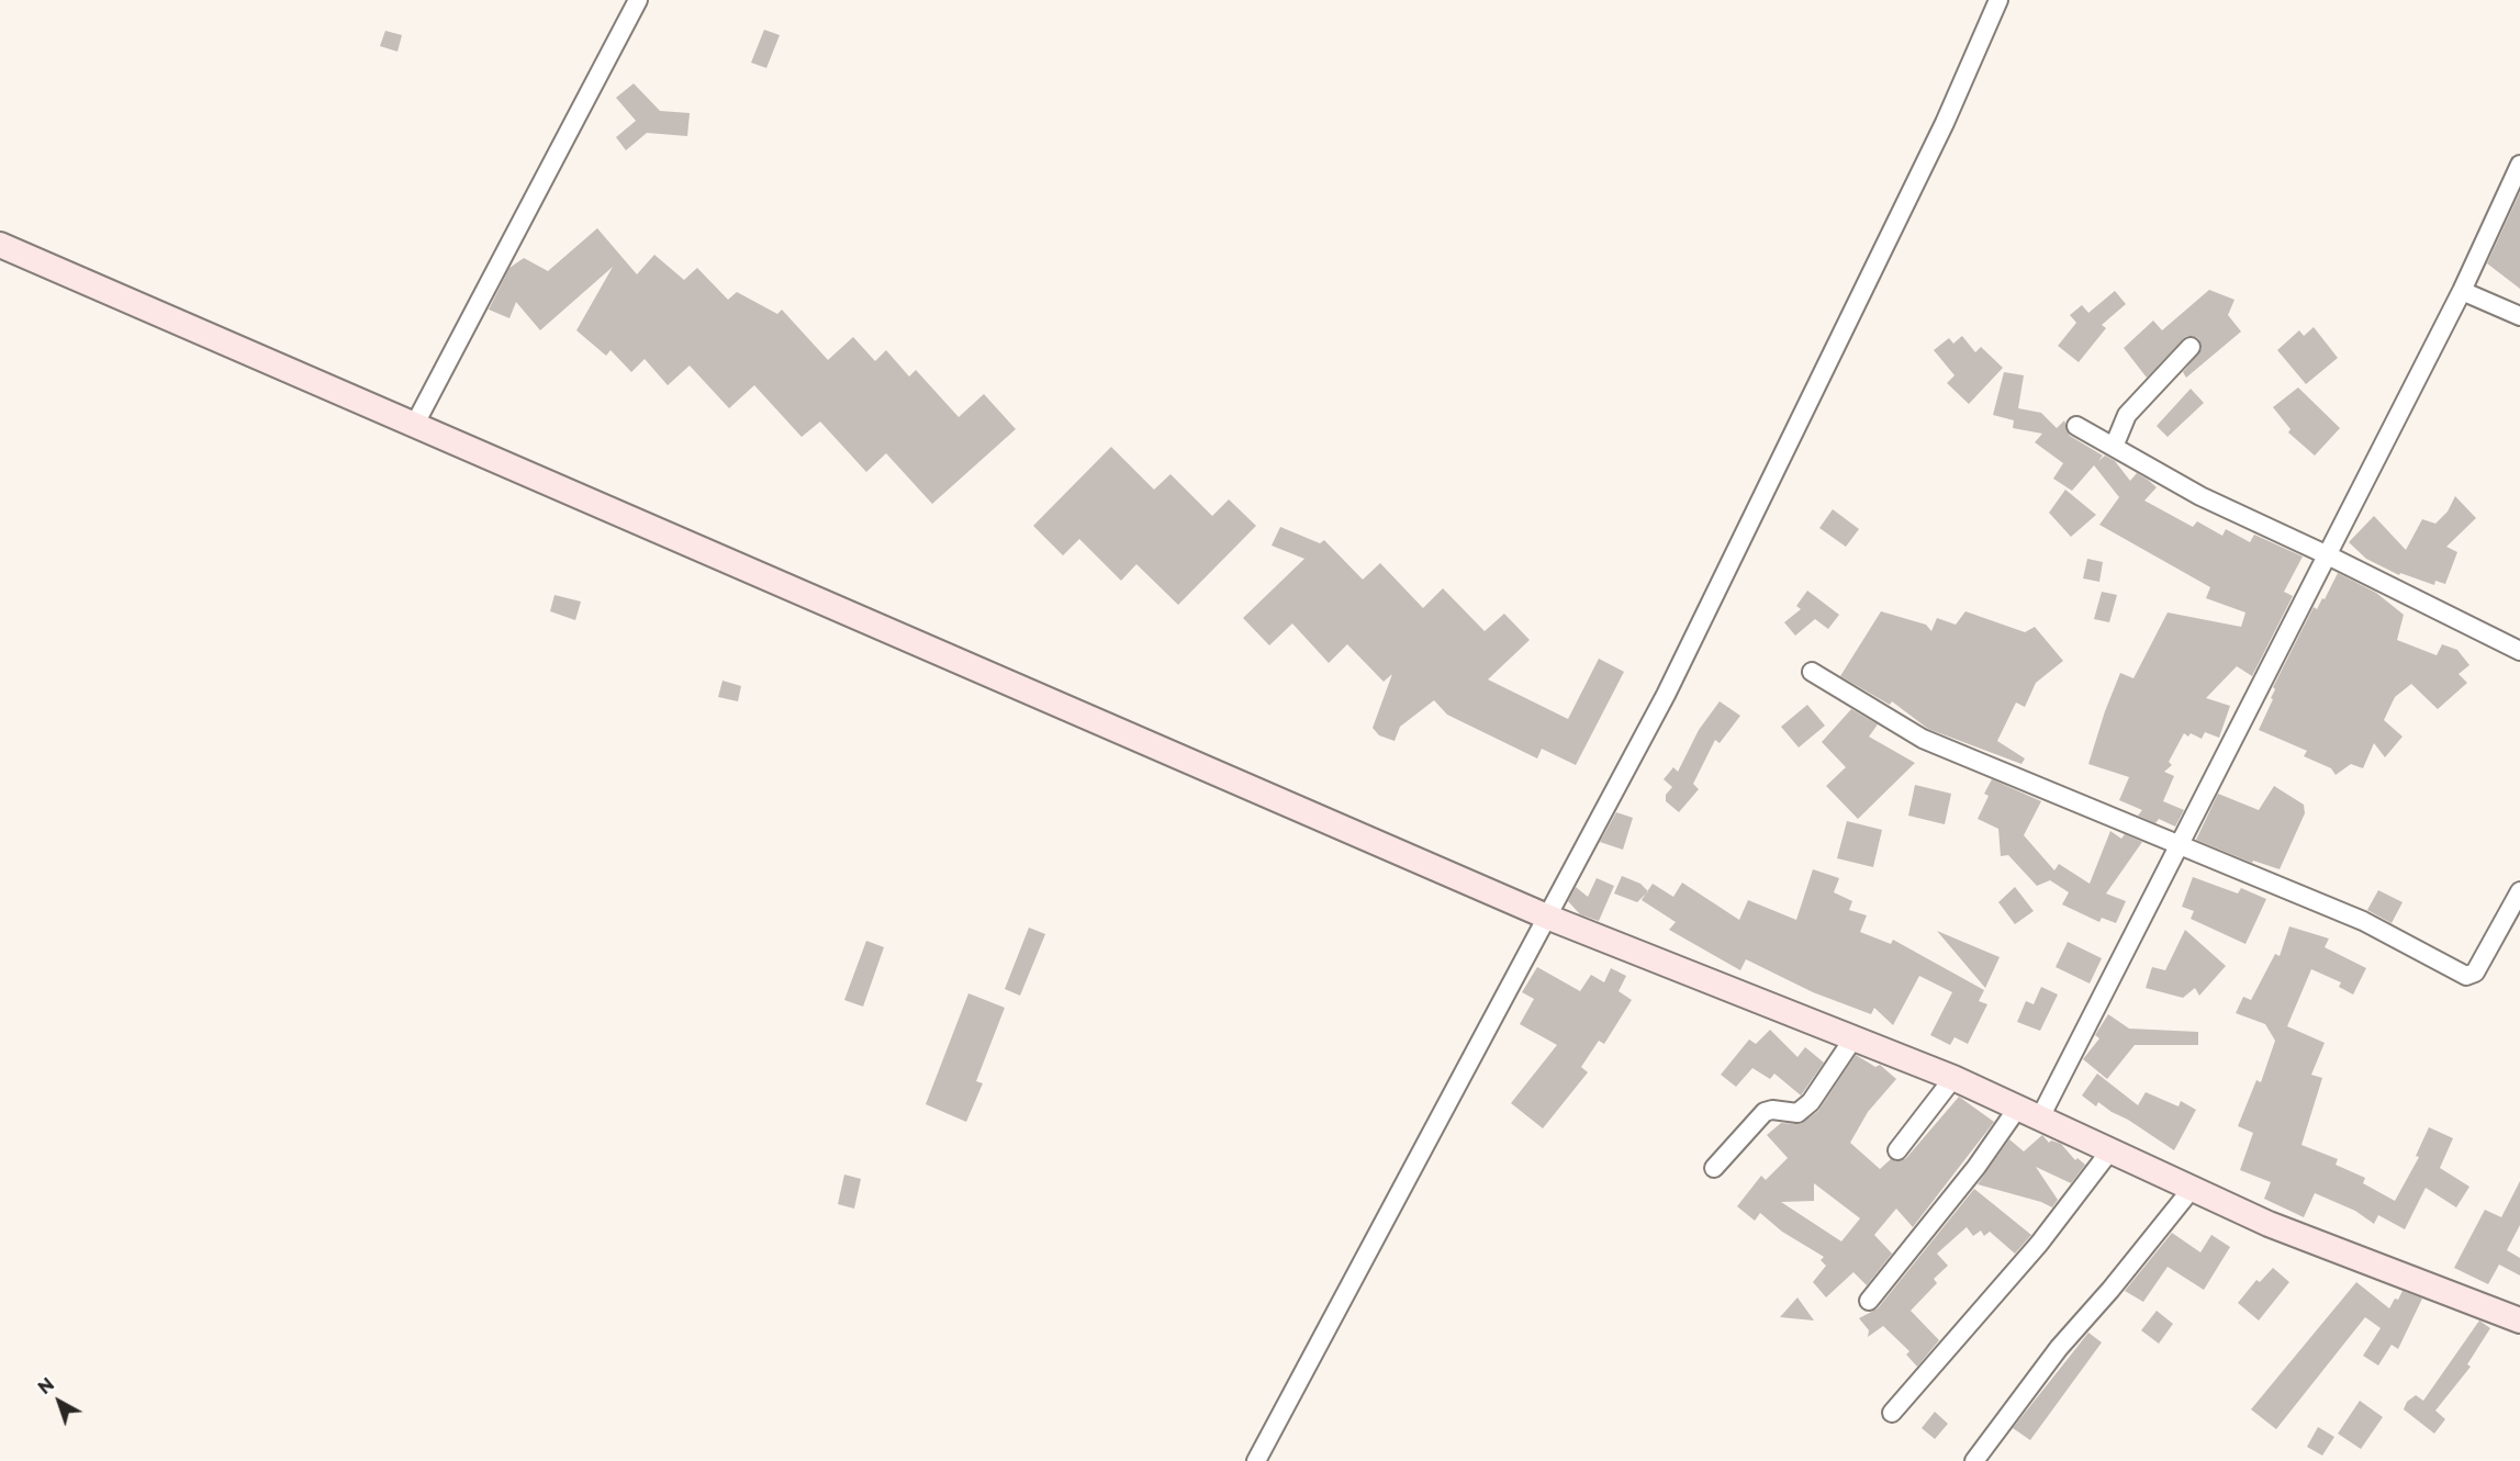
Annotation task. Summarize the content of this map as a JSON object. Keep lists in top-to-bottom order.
{
  "north": "top left"
}
